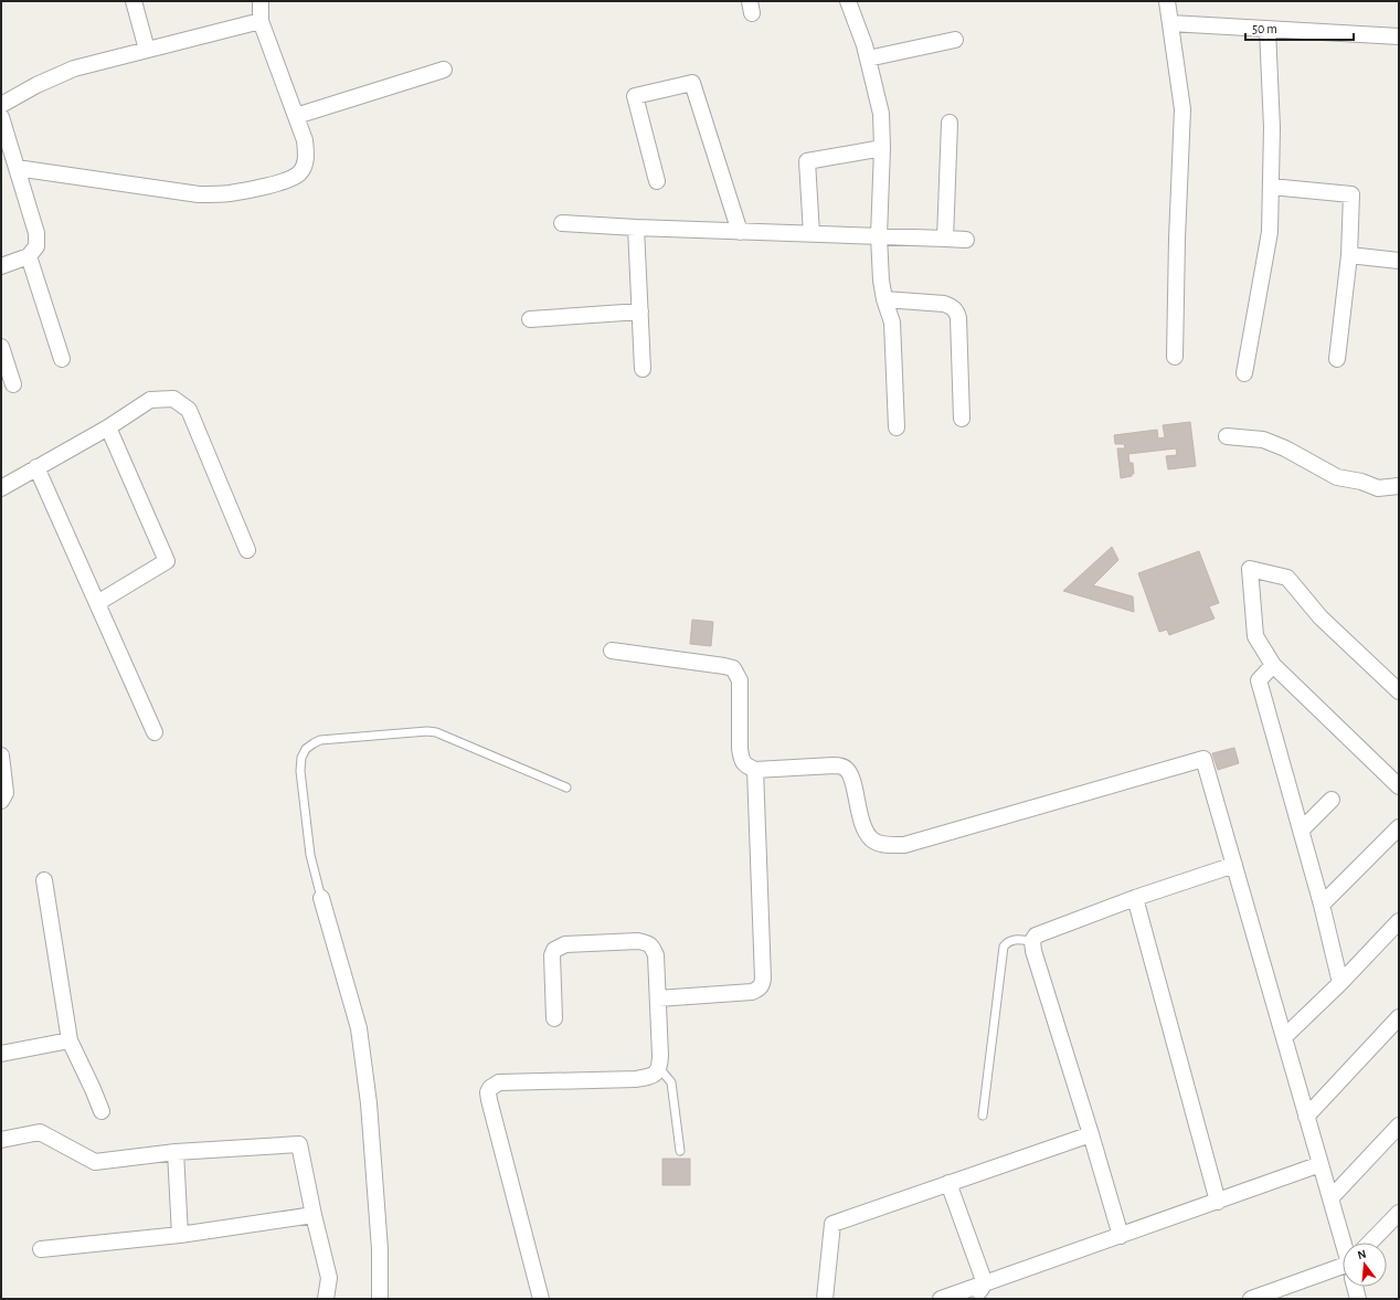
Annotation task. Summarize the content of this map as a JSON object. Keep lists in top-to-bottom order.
{
  "scale_bar": "50 m",
  "north": "top"
}
